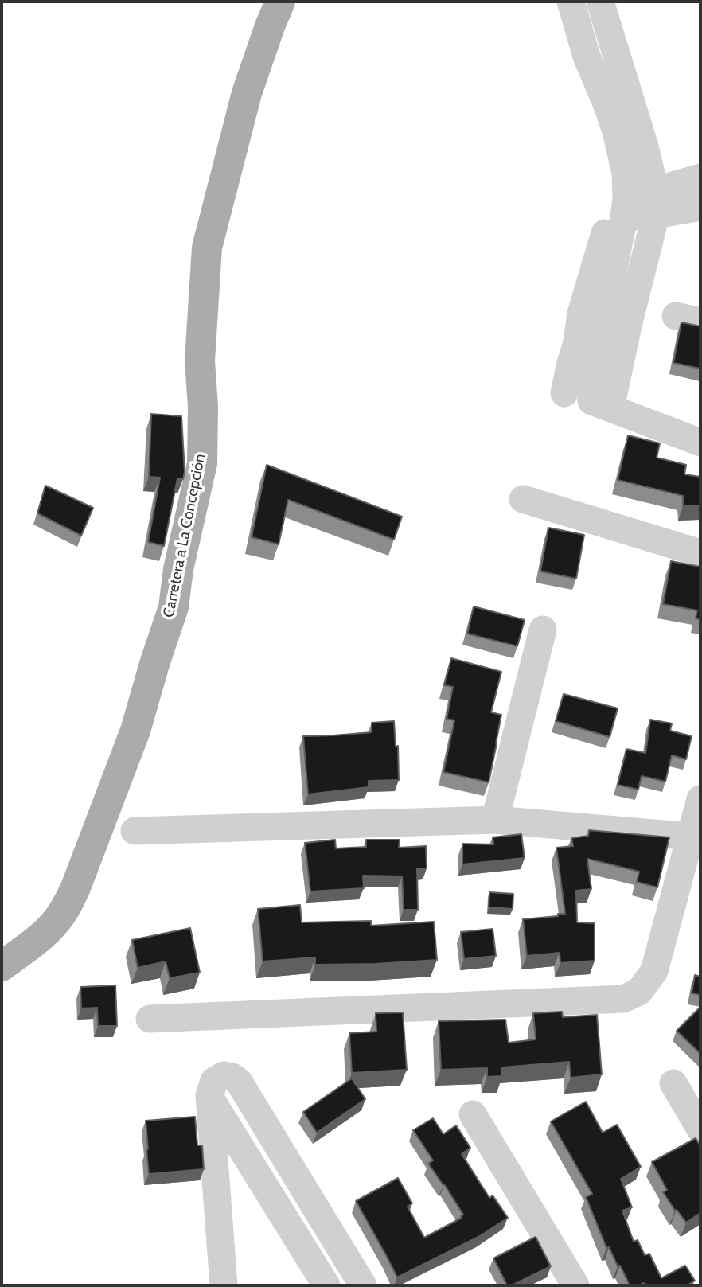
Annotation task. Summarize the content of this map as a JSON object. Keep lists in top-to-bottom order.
{
  "streets": {
    "main road": ["Carretera a La Concepción"]
  }
}
